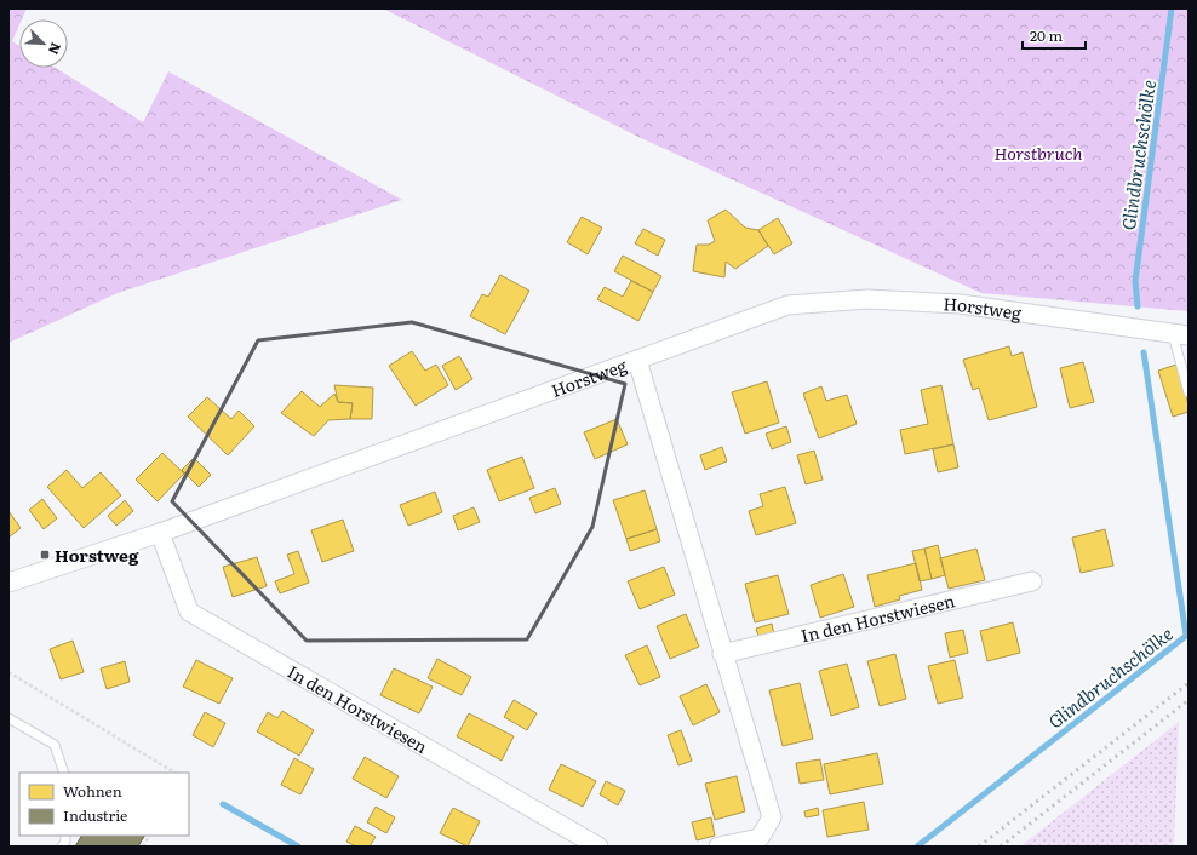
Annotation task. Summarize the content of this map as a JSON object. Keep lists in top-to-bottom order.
{
  "streets": {
    "street": ["Horstweg", "In den Horstwiesen"]
  },
  "crossings": [
    ["Horstweg", "In den Horstwiesen"]
  ],
  "water": ["Glindbruchschölke"],
  "parks": ["Horstbruch"],
  "places": {
    "transit": ["Horstweg"]
  },
  "legend": ["Wohnen", "Industrie"],
  "scale_bar": "20 m",
  "north": "bottom right"
}
